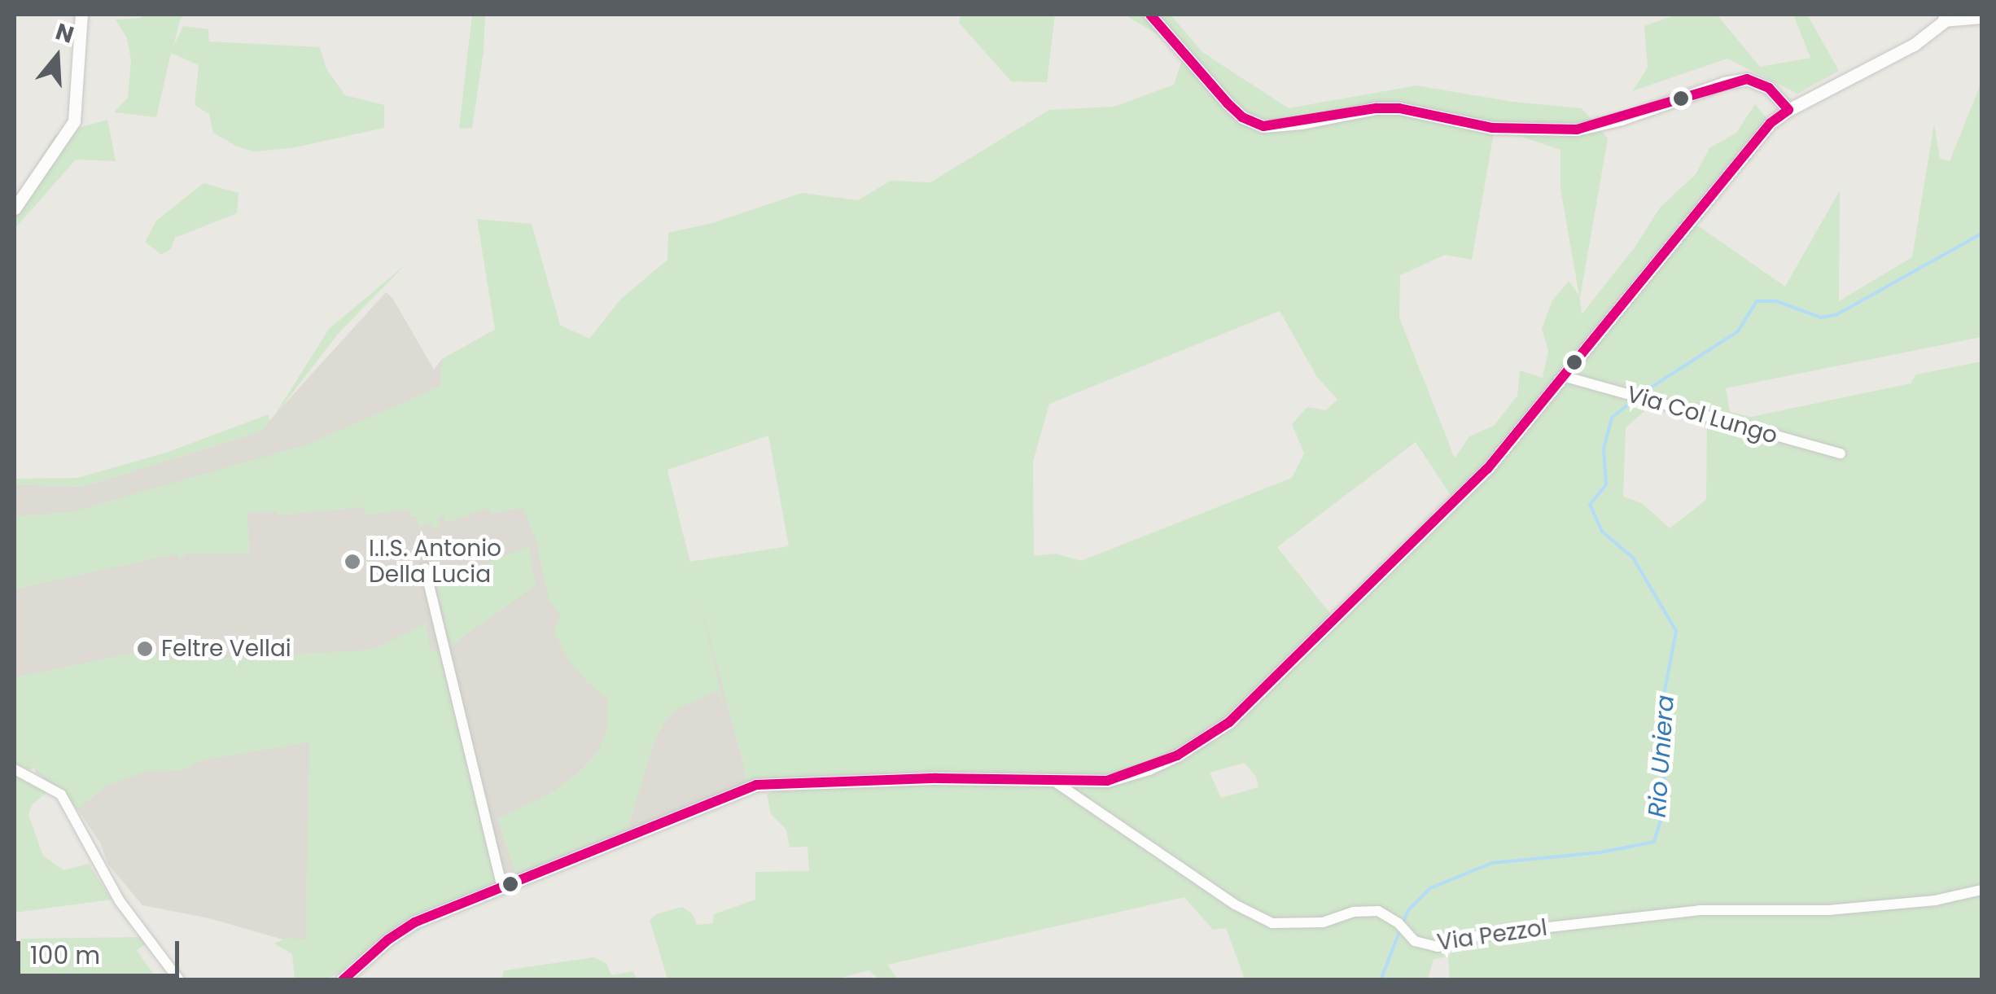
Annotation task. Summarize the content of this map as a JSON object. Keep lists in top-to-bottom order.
{
  "streets": {
    "street": ["Via Col Lungo", "Via Pezzol"]
  },
  "water": ["Rio Uniera"],
  "places": ["I.I.S. Antonio Della Lucia", "Feltre Vellai"],
  "scale_bar": "100 m",
  "north": "top"
}
